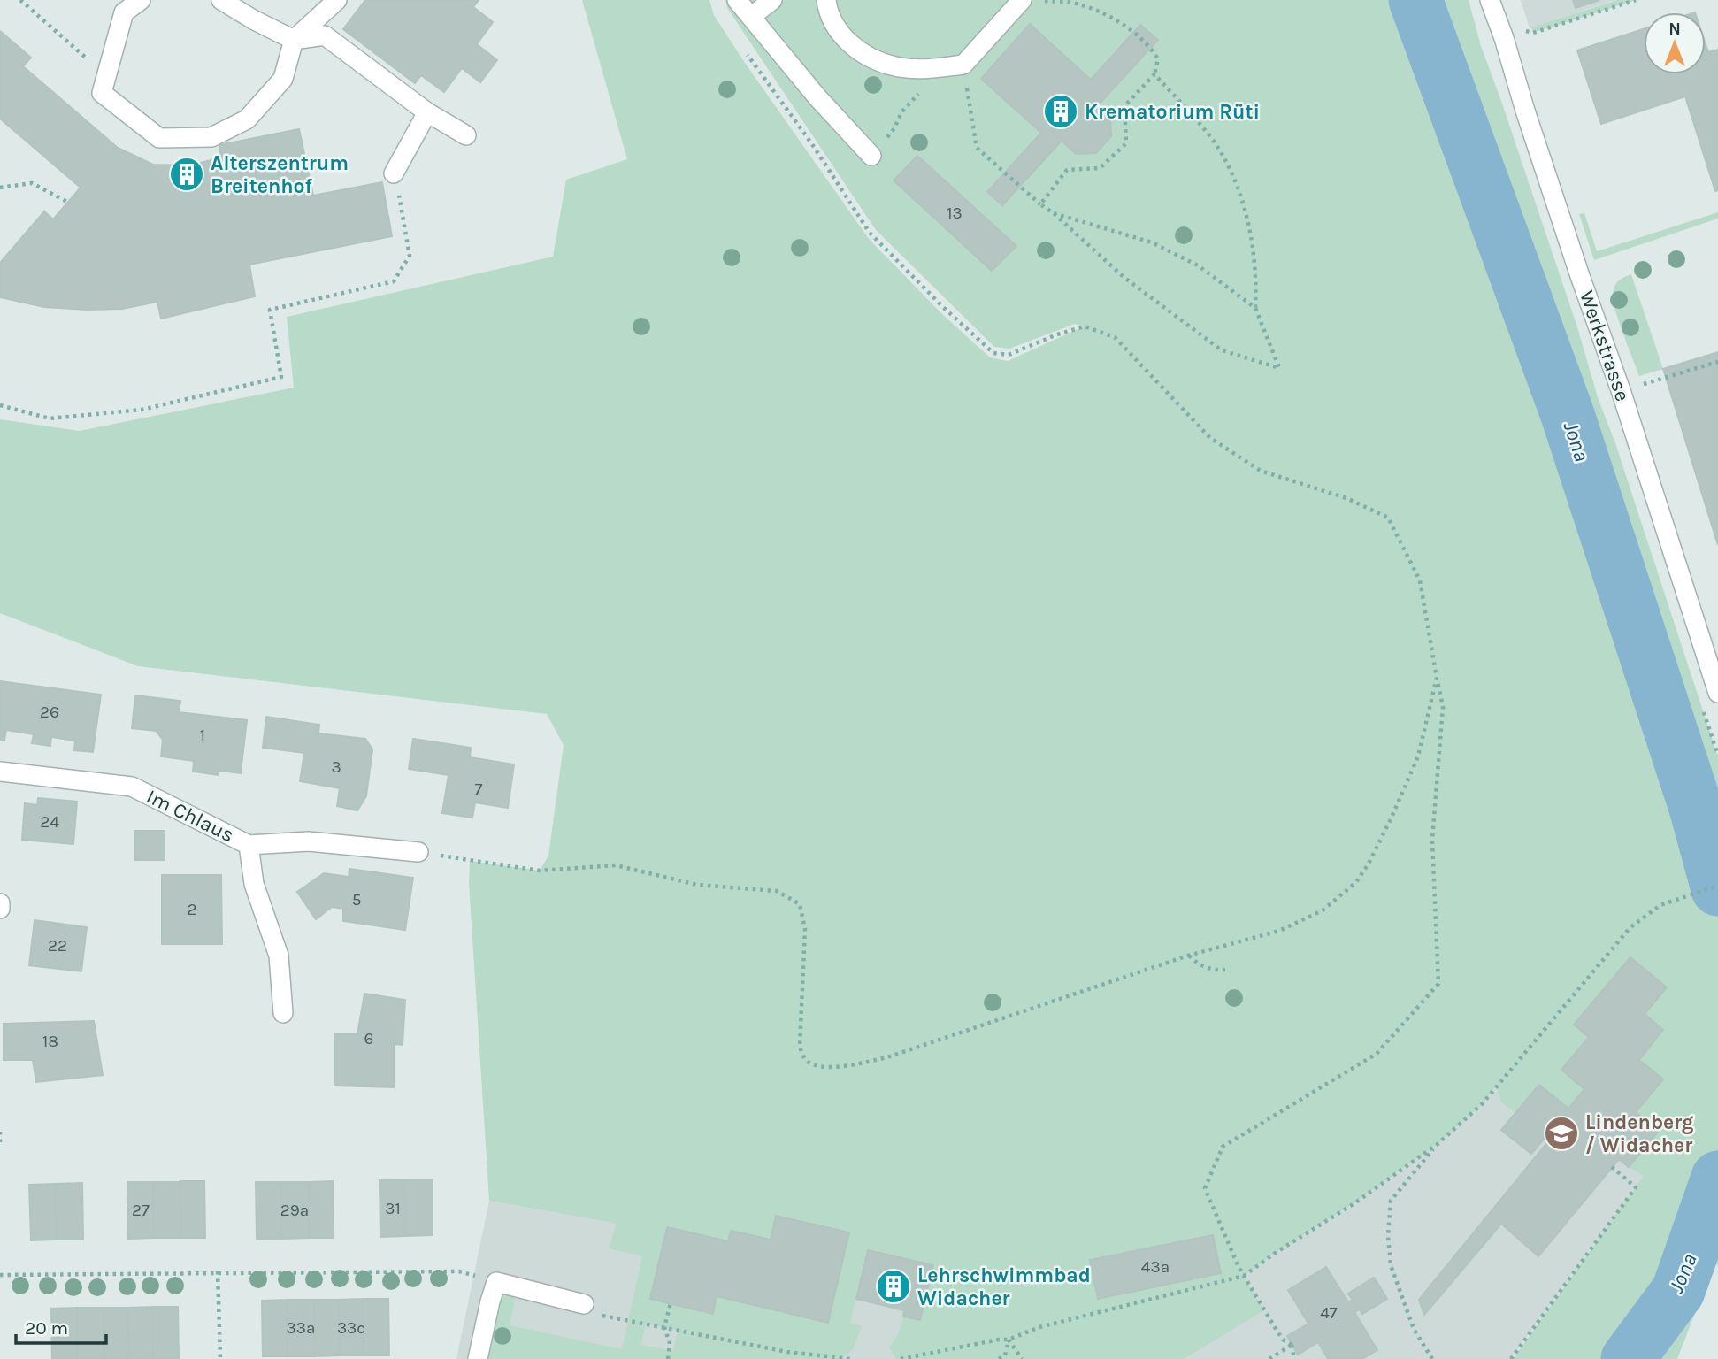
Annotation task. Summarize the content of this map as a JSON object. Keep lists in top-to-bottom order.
{
  "streets": {
    "street": ["Werkstrasse", "Im Chlaus"]
  },
  "water": ["Jona"],
  "places": {
    "building": ["Krematorium Rüti", "Alterszentrum Breitenhof", "Lehrschwimmbad Widacher"],
    "school or university": ["Lindenberg / Widacher"]
  },
  "house_numbers": [
    "13",
    "26",
    "1",
    "3",
    "7",
    "24",
    "5",
    "2",
    "22",
    "6",
    "18",
    "31",
    "27",
    "29a",
    "43a",
    "47",
    "33a",
    "33c"
  ],
  "scale_bar": "20 m",
  "north": "top"
}
